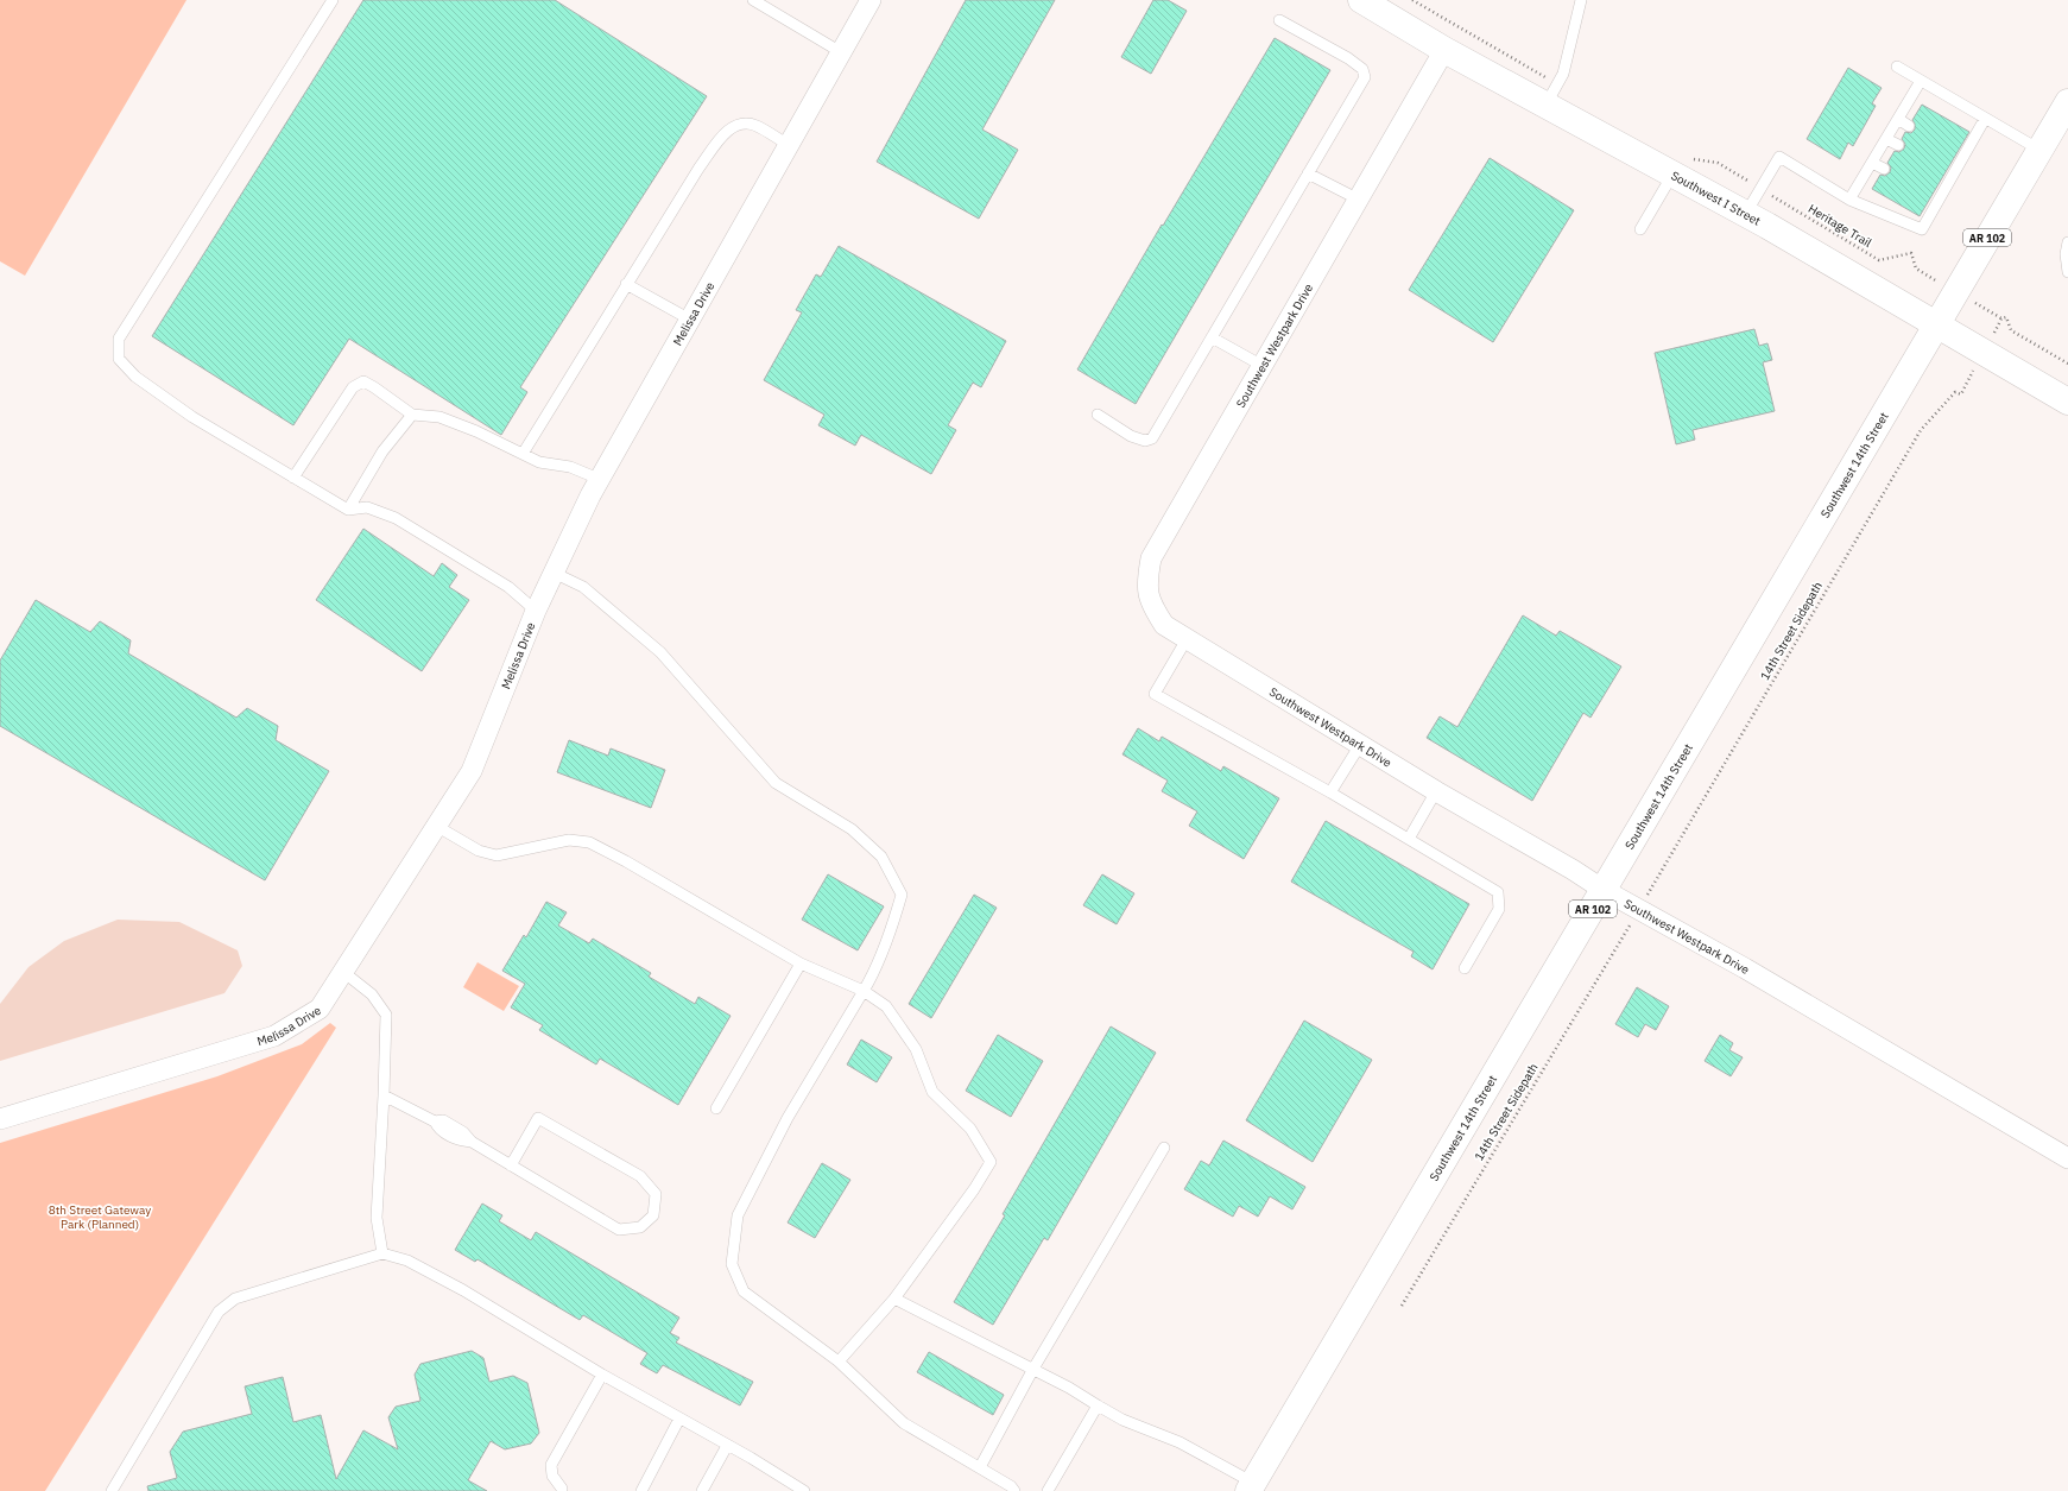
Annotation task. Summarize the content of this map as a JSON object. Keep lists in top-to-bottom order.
{
  "streets": {
    "main road": ["Southwest I Street", "AR 102", "Southwest 14th Street"],
    "street": ["Melissa Drive", "Southwest Westpark Drive"],
    "path": ["Heritage Trail", "14th Street Sidepath"]
  },
  "crossings": [
    ["Southwest I Street", "Southwest Westpark Drive"],
    ["Southwest I Street", "Southwest 14th Street"],
    ["Southwest Westpark Drive", "Southwest 14th Street"]
  ],
  "parks": ["8th Street Gateway Park (Planned)"]
}
